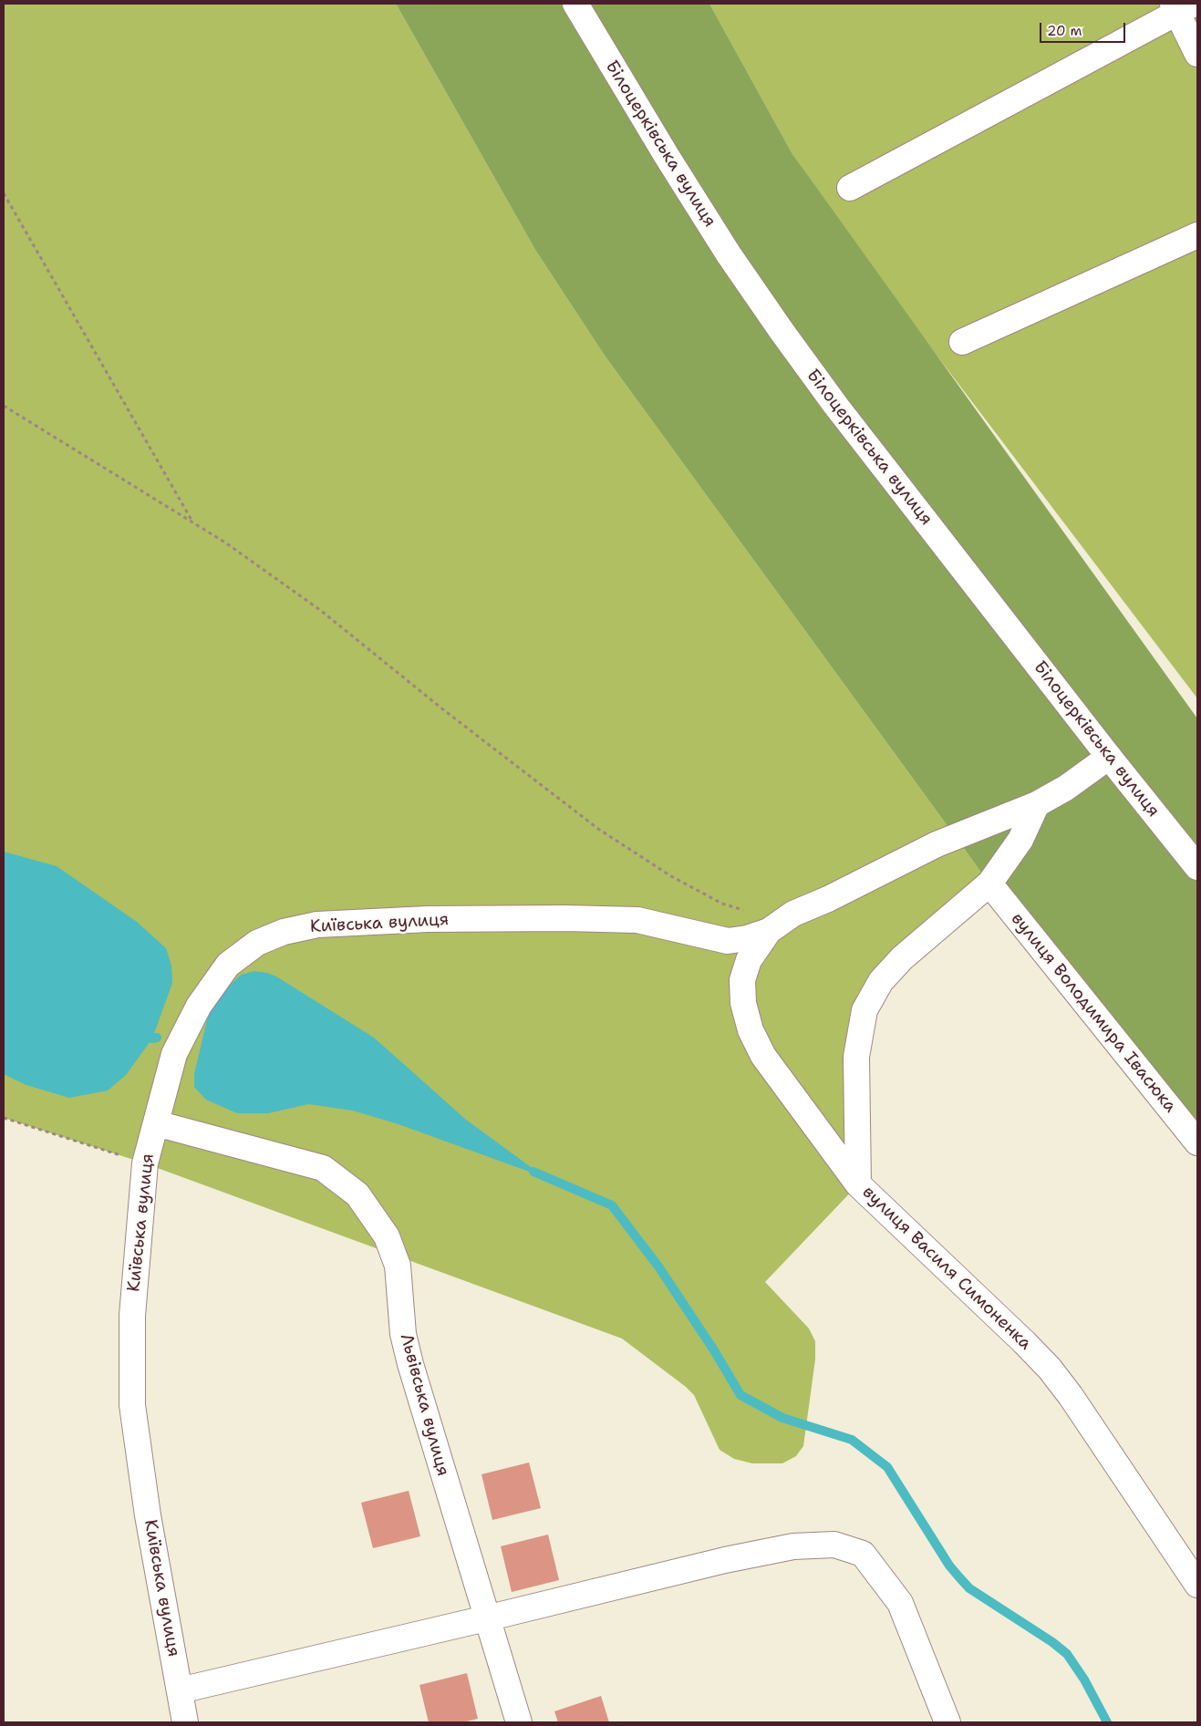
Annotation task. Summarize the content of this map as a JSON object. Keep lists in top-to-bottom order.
{
  "streets": {
    "street": [
      "Білоцерківська вулиця",
      "Київська вулиця",
      "вулиця Володимира Івасюка",
      "вулиця Василя Симоненка",
      "Львівська вулиця"
    ]
  },
  "crossings": [
    ["Білоцерківська вулиця", "Київська вулиця"],
    ["Київська вулиця", "вулиця Василя Симоненка"],
    ["Київська вулиця", "Львівська вулиця"],
    ["вулиця Володимира Івасюка", "вулиця Василя Симоненка"]
  ],
  "scale_bar": "20 m"
}
